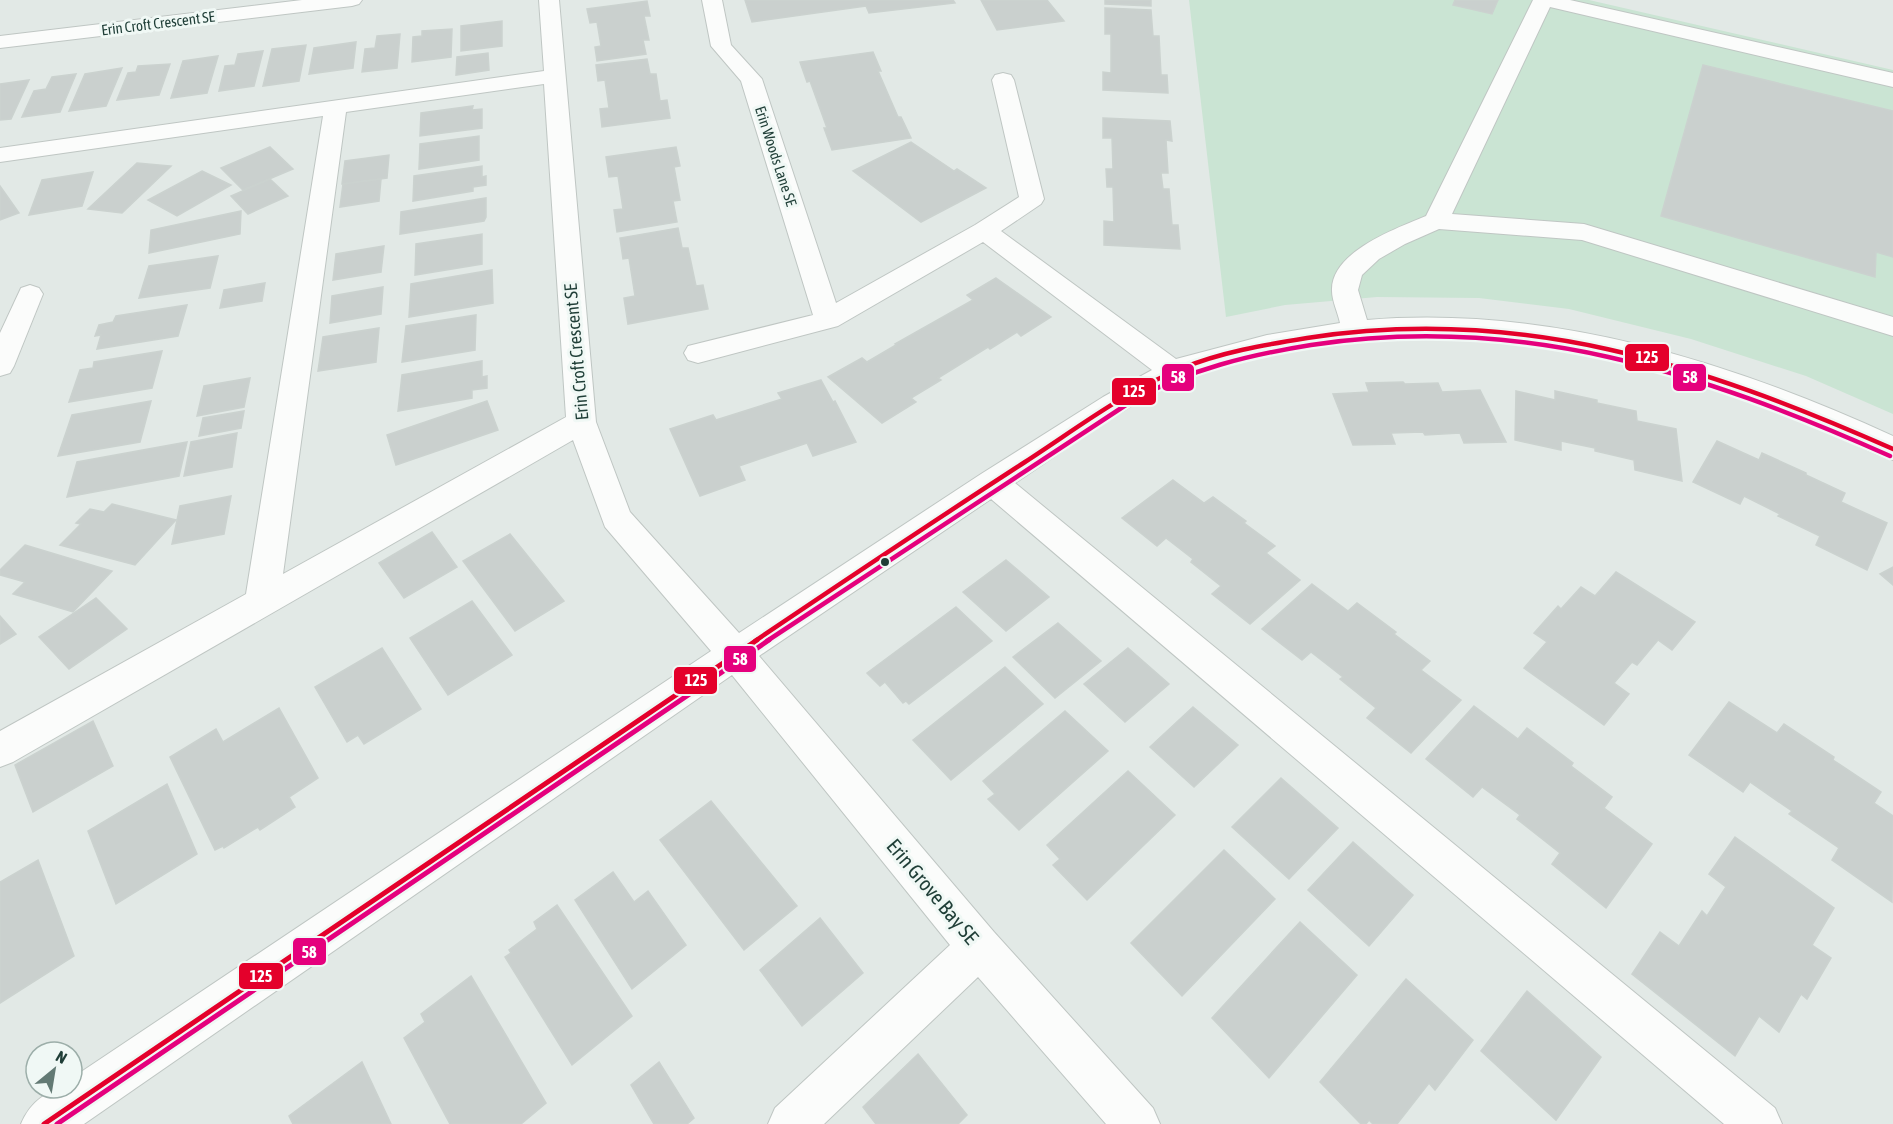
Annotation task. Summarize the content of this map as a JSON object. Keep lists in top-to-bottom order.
{
  "streets": {
    "street": ["Erin Croft Crescent SE", "Erin Woods Lane SE", "Erin Grove Bay SE"]
  },
  "crossings": [
    ["Erin Croft Crescent SE", "Erin Grove Bay SE"]
  ],
  "lines": ["transit line 125", "transit line 58"],
  "north": "top right"
}
